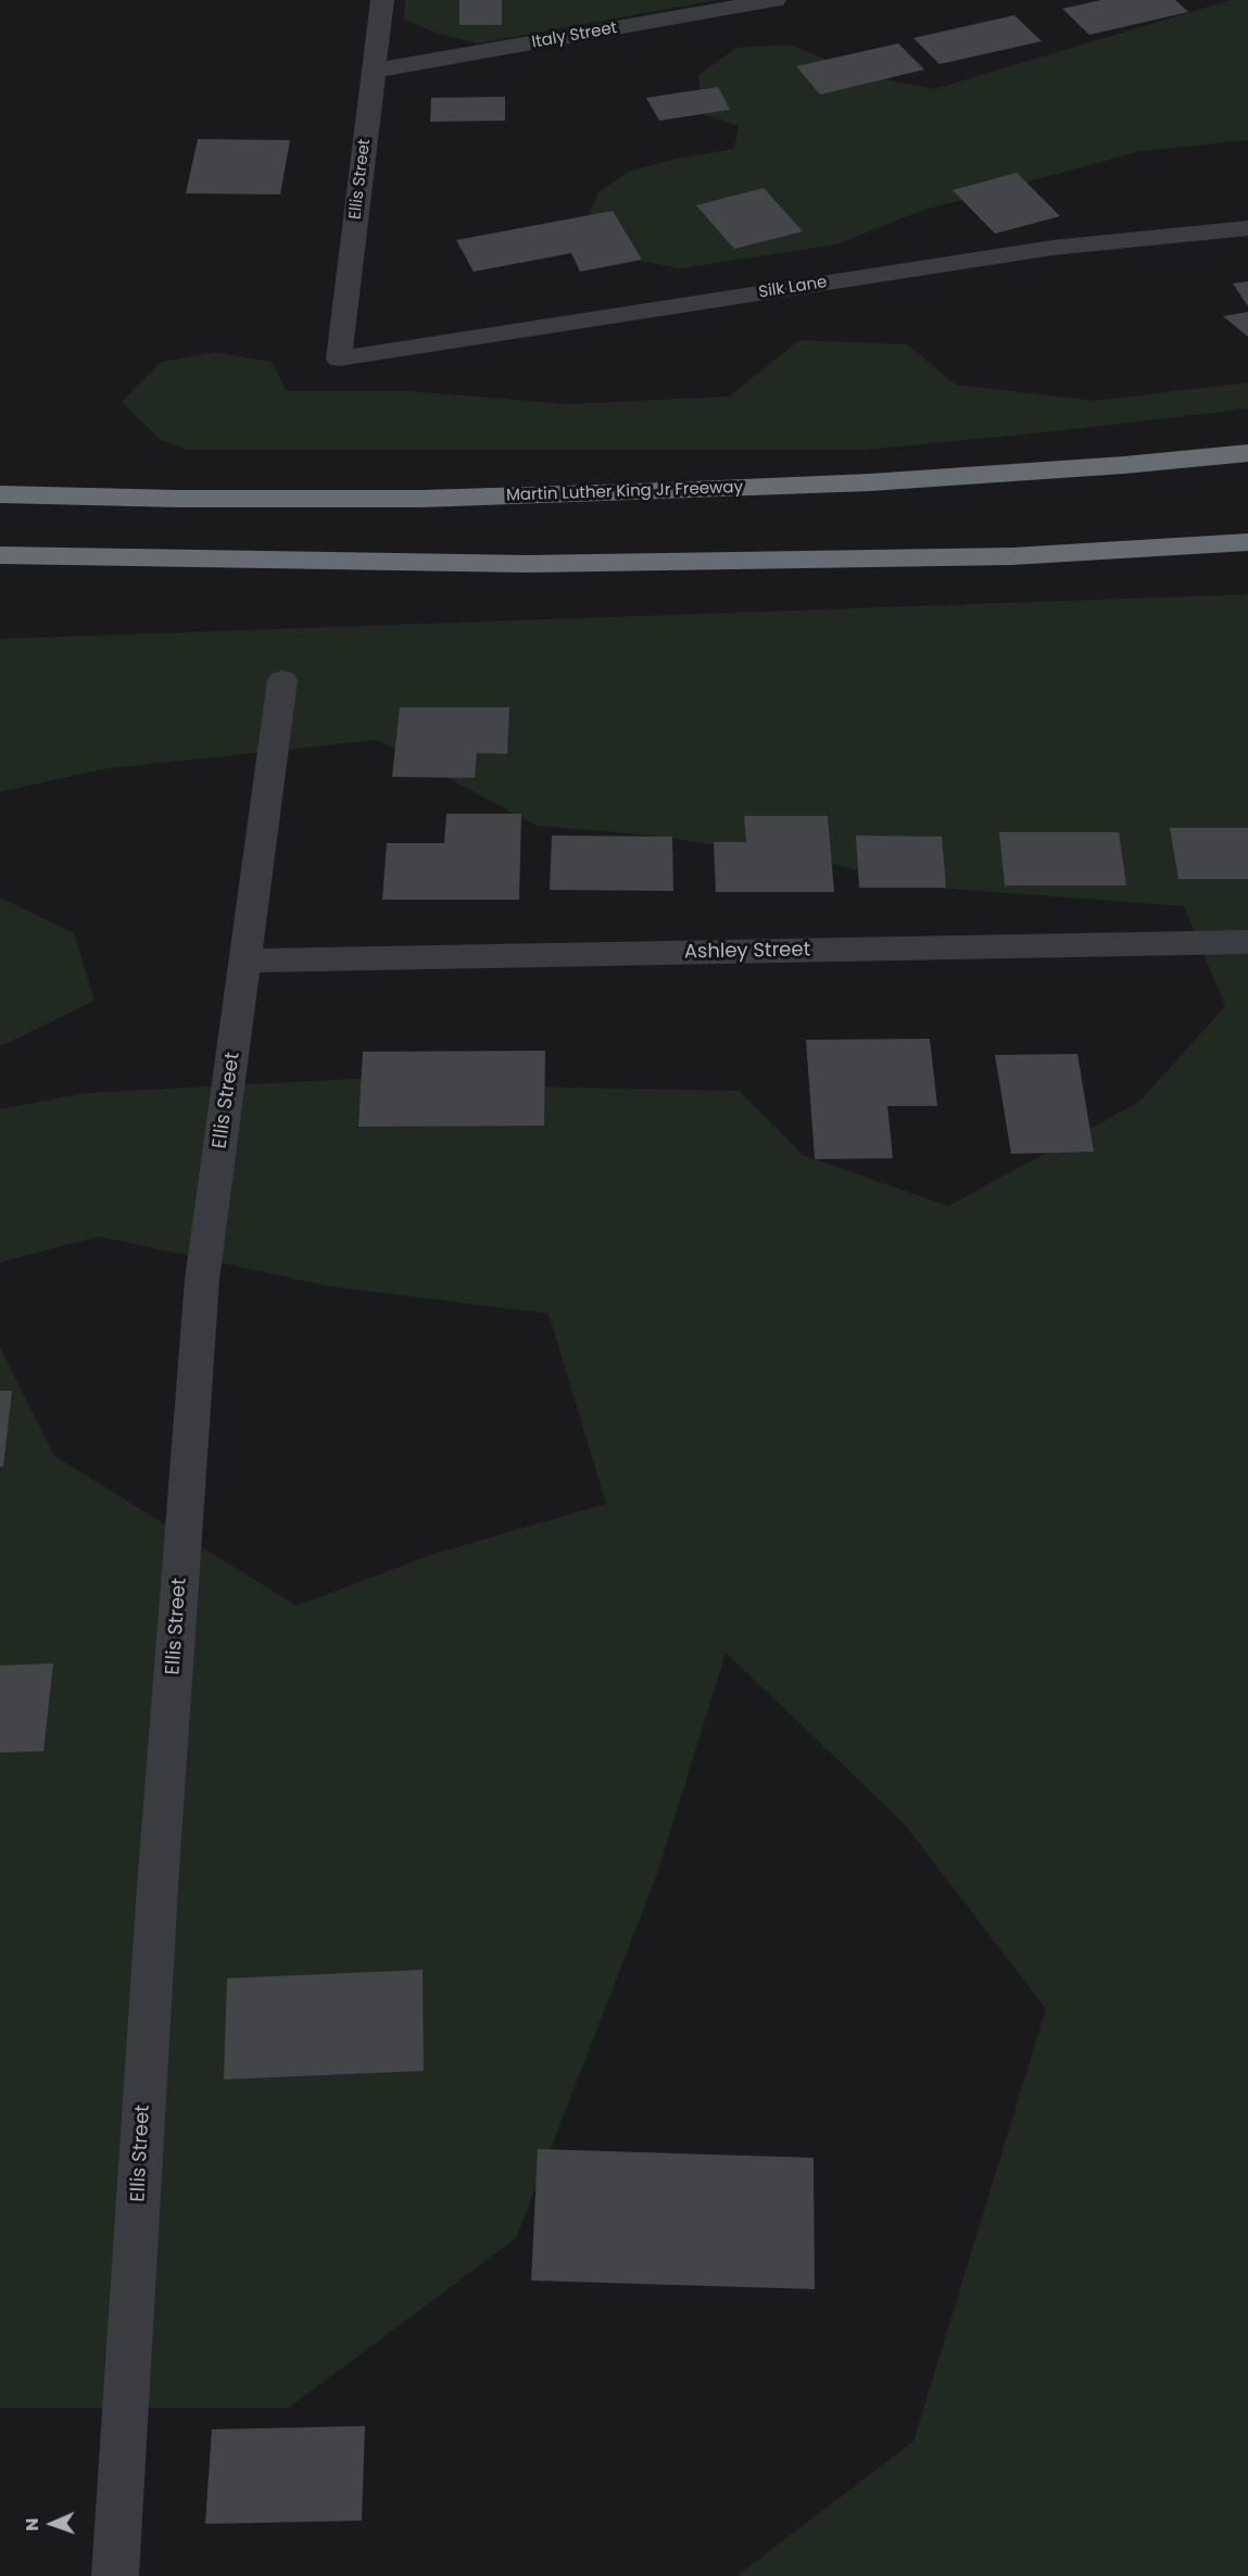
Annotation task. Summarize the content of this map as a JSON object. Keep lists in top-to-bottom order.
{
  "streets": {
    "highway": ["Martin Luther King Jr Freeway"],
    "street": [
      "Italy Street",
      "Ellis Street",
      "Silk Lane",
      "Ashley Street"
    ]
  },
  "crossings": [
    ["Italy Street", "Ellis Street"],
    ["Ellis Street", "Silk Lane"],
    ["Ellis Street", "Ashley Street"]
  ],
  "north": "left"
}
